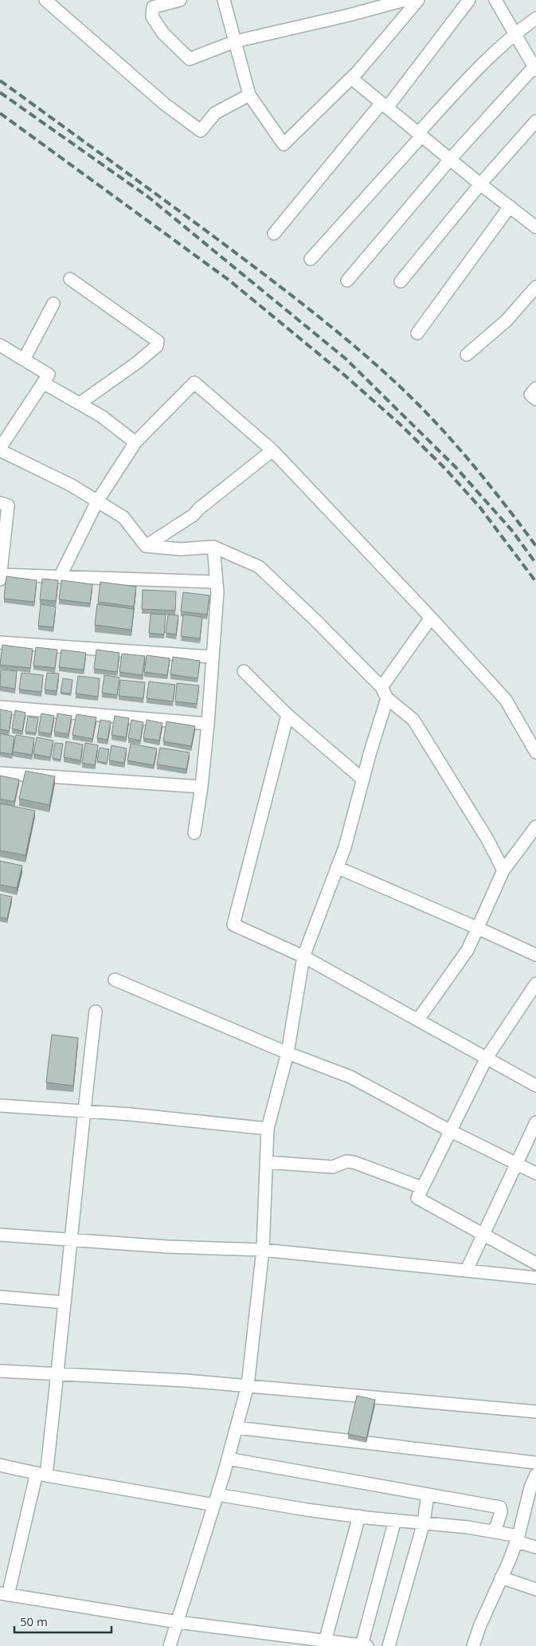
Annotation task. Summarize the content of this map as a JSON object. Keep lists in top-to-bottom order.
{
  "scale_bar": "50 m"
}
